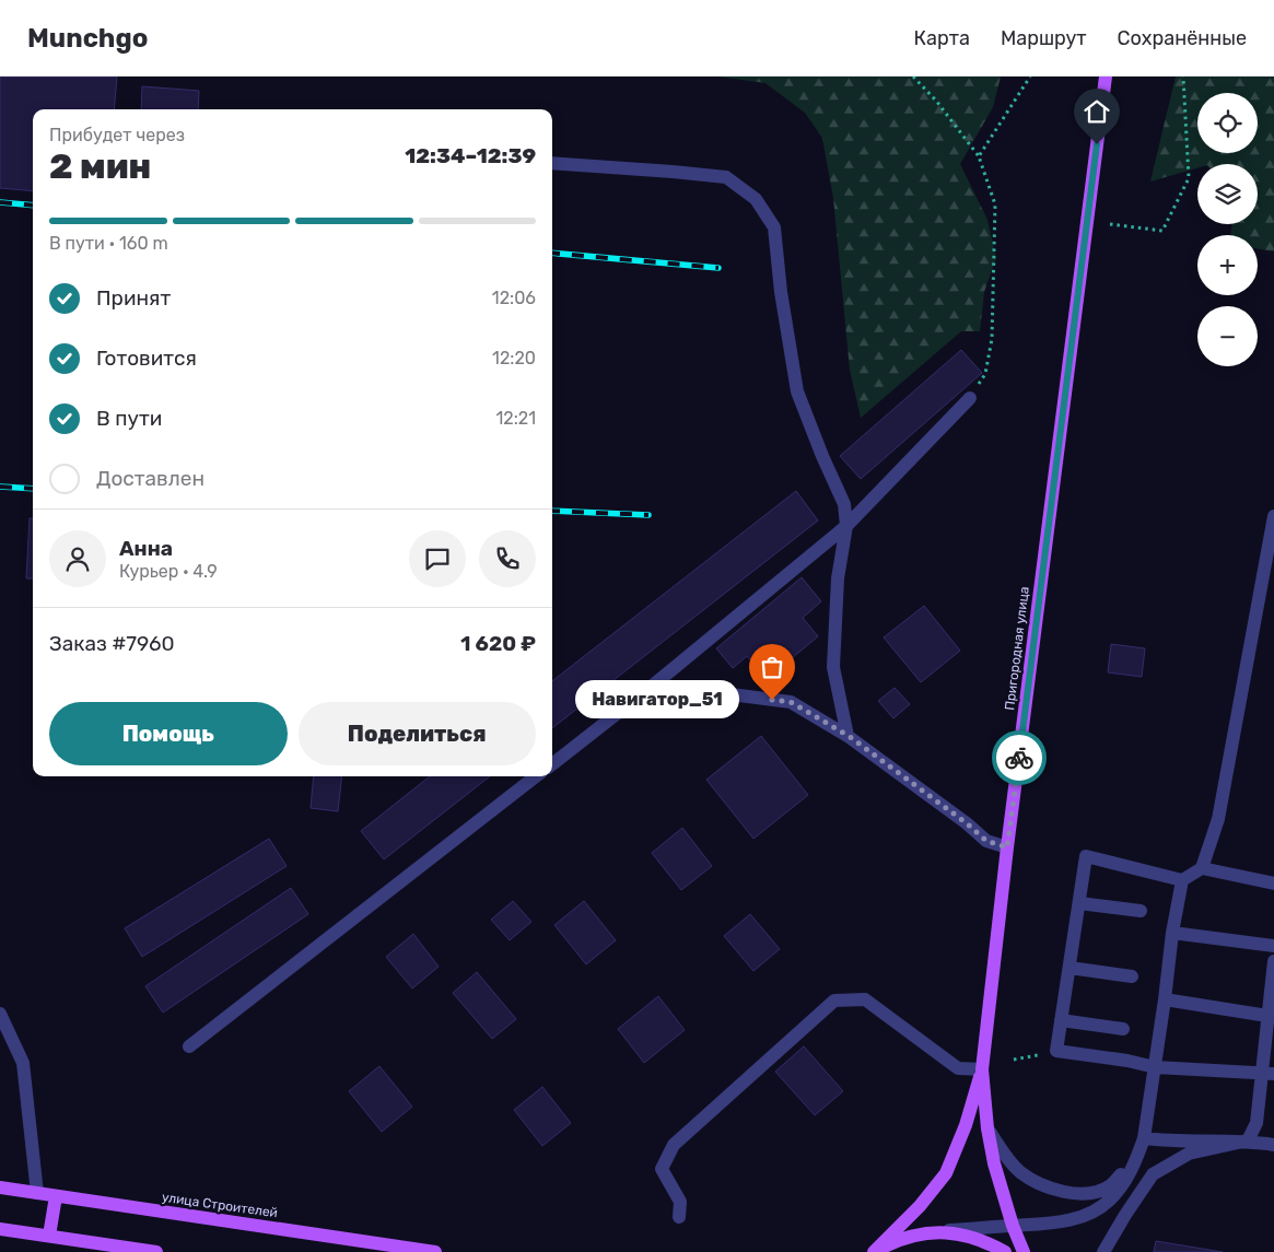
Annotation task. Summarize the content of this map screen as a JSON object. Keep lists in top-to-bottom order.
{
  "streets": {
    "main road": ["Пригородная улица", "улица Строителей"]
  },
  "places": ["Навигатор_51"],
  "page": {
    "header": "Munchgo",
    "nav": ["Карта", "Маршрут", "Сохранённые"],
    "map_buttons": ["+", "−"],
    "heading": ["2 мин", "Прибудет через", "12:34–12:39"],
    "panel": [
      "Анна",
      "Курьер · 4.9",
      "Заказ #7960",
      "1 620 ₽"
    ],
    "bar": "В пути · 160 m",
    "list": [
      ["Принят", "12:06"],
      ["Готовится", "12:20"],
      ["В пути", "12:21"],
      "Доставлен"
    ],
    "bubble": "Навигатор_51",
    "buttons": ["Помощь", "Поделиться"]
  }
}
